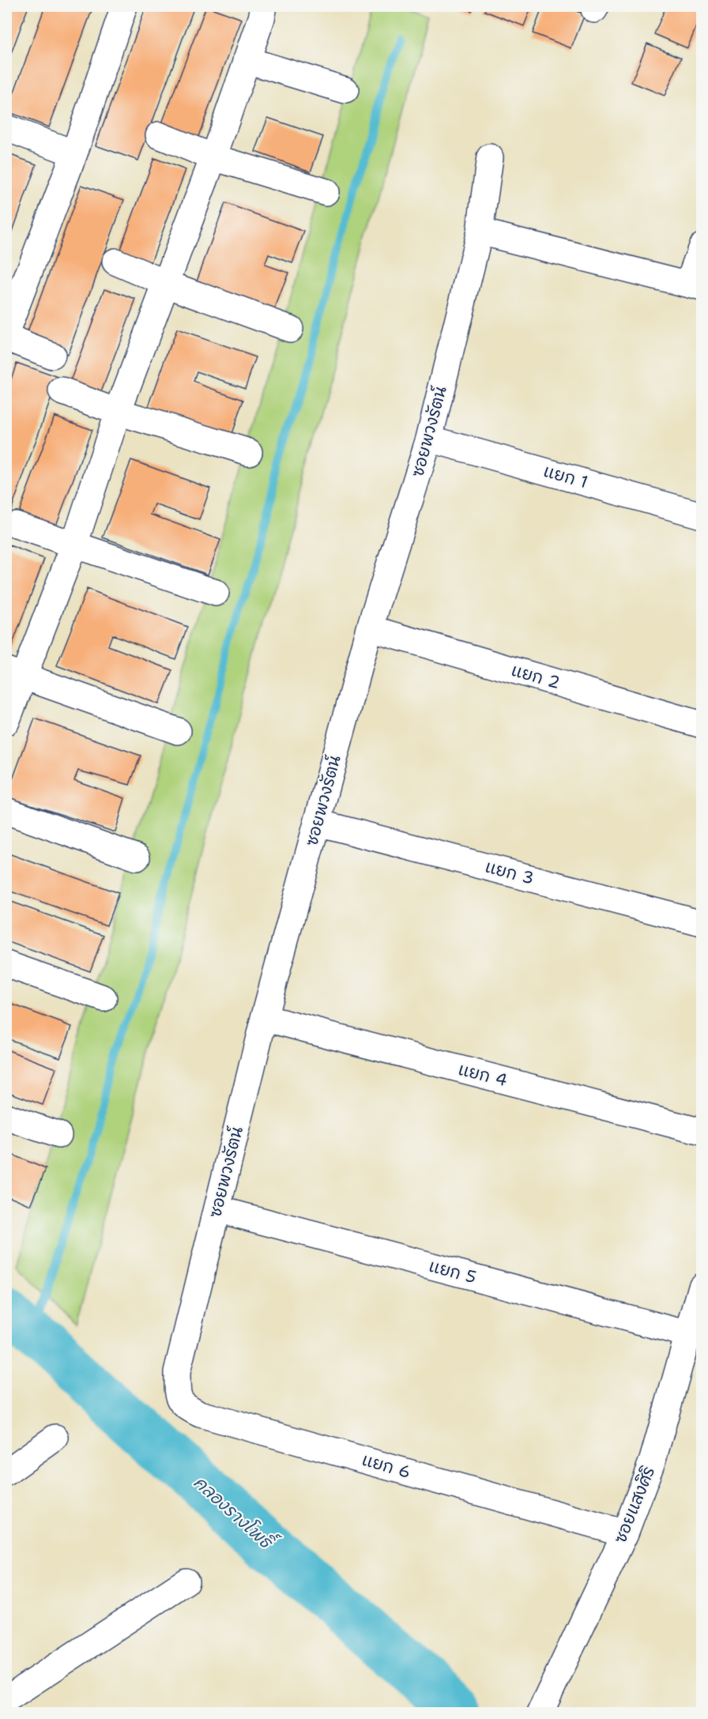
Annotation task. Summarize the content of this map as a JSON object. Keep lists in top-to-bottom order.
{
  "streets": {
    "street": [
      "ซอยพวงรัตน์",
      "แยก 1",
      "แยก 2",
      "แยก 3",
      "แยก 4",
      "แยก 5",
      "แยก 6",
      "ซอยแสงศิริ"
    ]
  },
  "crossings": [
    ["ซอยพวงรัตน์", "แยก 1"],
    ["ซอยพวงรัตน์", "แยก 2"],
    ["ซอยพวงรัตน์", "แยก 3"],
    ["ซอยพวงรัตน์", "แยก 4"],
    ["ซอยพวงรัตน์", "แยก 5"],
    ["ซอยพวงรัตน์", "แยก 6"],
    ["แยก 5", "ซอยแสงศิริ"],
    ["แยก 6", "ซอยแสงศิริ"]
  ],
  "water": ["คลองรางโพธิ์"]
}
